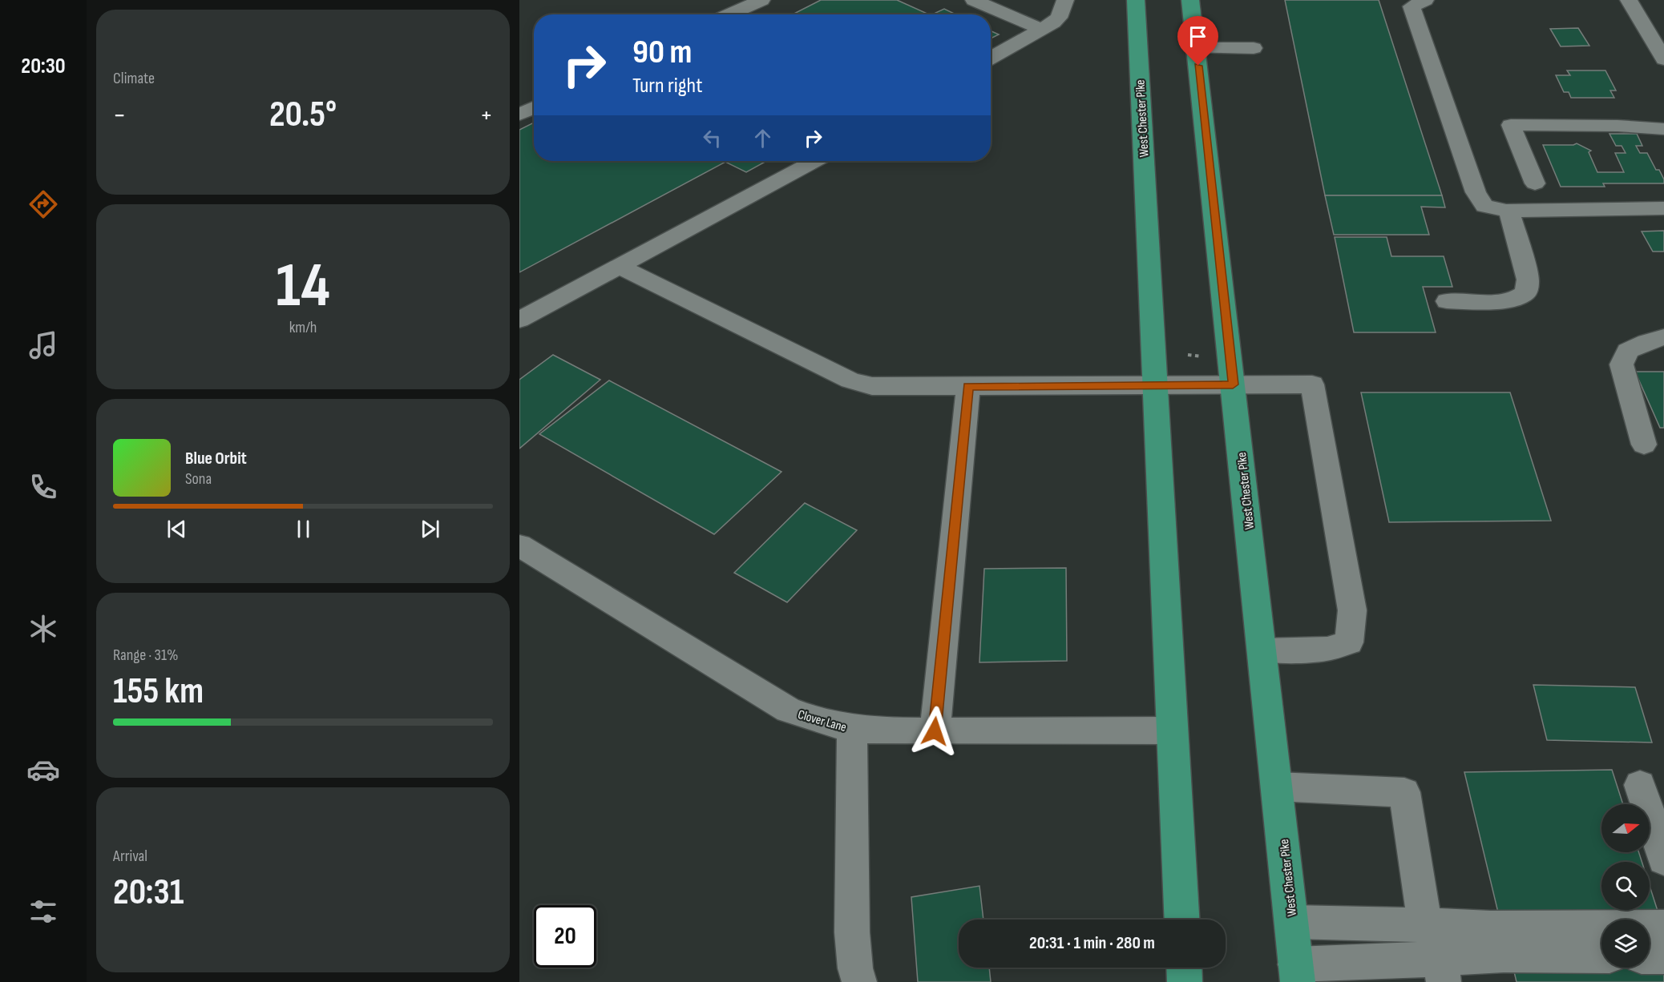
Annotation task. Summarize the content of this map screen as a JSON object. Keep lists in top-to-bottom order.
{
  "streets": {
    "highway": ["West Chester Pike"],
    "street": ["Clover Lane"]
  },
  "crossings": [
    ["West Chester Pike", "Clover Lane"]
  ],
  "north": "right",
  "page": {
    "tabs": "20:30",
    "tile": [
      "Climate",
      ["14", "km/h"],
      ["Range · 31%", "155 km"],
      ["Arrival", "20:31"]
    ],
    "turn": ["90 m", "Turn right"],
    "heat": ["−", "20.5°", "+"],
    "song": ["Blue Orbit", "Sona"],
    "limit": "20",
    "trip": "20:31 · 1 min · 280 m"
  }
}
